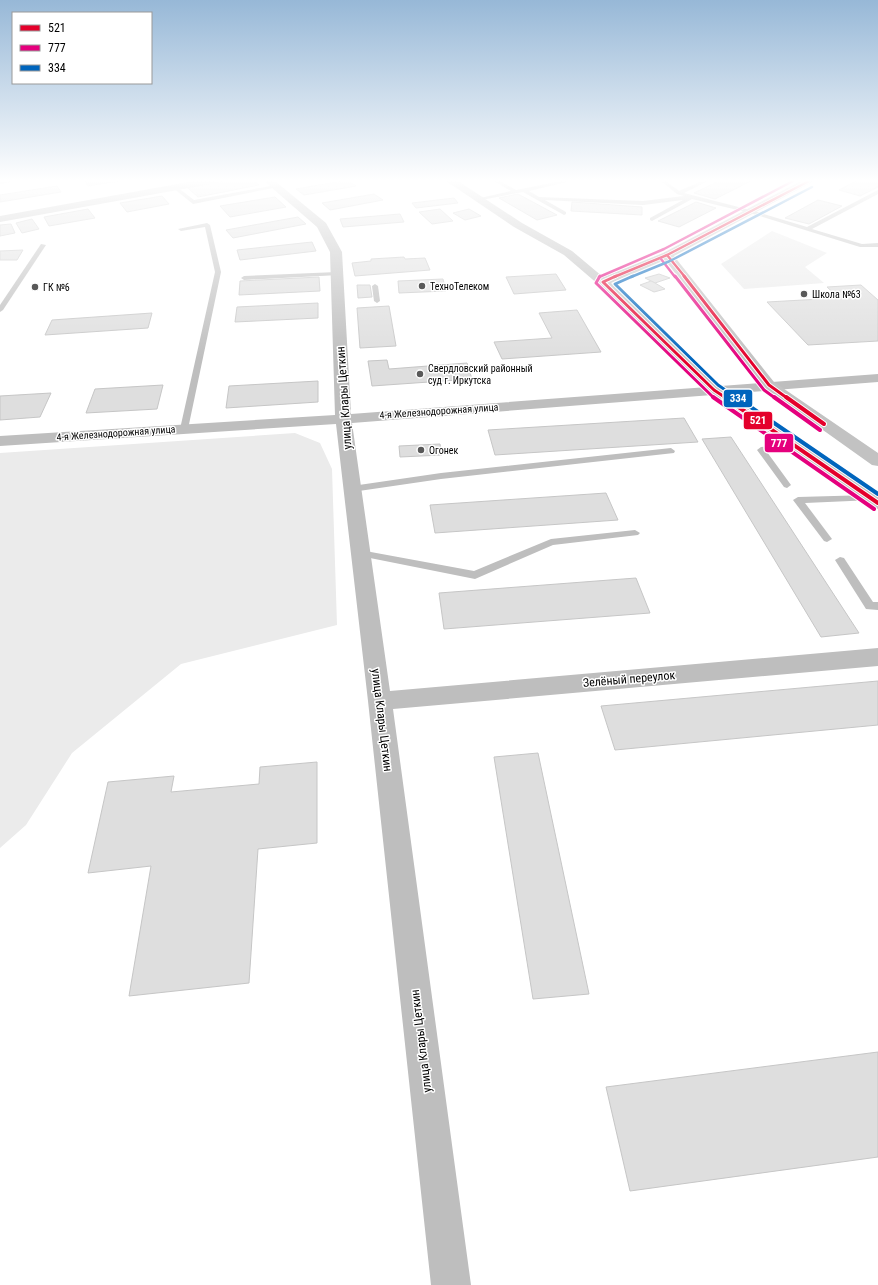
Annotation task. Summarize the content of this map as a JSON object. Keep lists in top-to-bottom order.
{
  "streets": {
    "street": ["улица Клары Цеткин", "4-я Железнодорожная улица", "Зелёный переулок"]
  },
  "crossings": [
    ["улица Клары Цеткин", "4-я Железнодорожная улица"],
    ["улица Клары Цеткин", "Зелёный переулок"]
  ],
  "places": [
    "ТехноТелеком",
    "ГК №6",
    "Школа №63",
    "Свердловский районный суд г. Иркутска",
    "Огонек"
  ],
  "lines": ["transit line 521", "transit line 777", "transit line 334"],
  "legend": ["521", "777", "334"]
}
